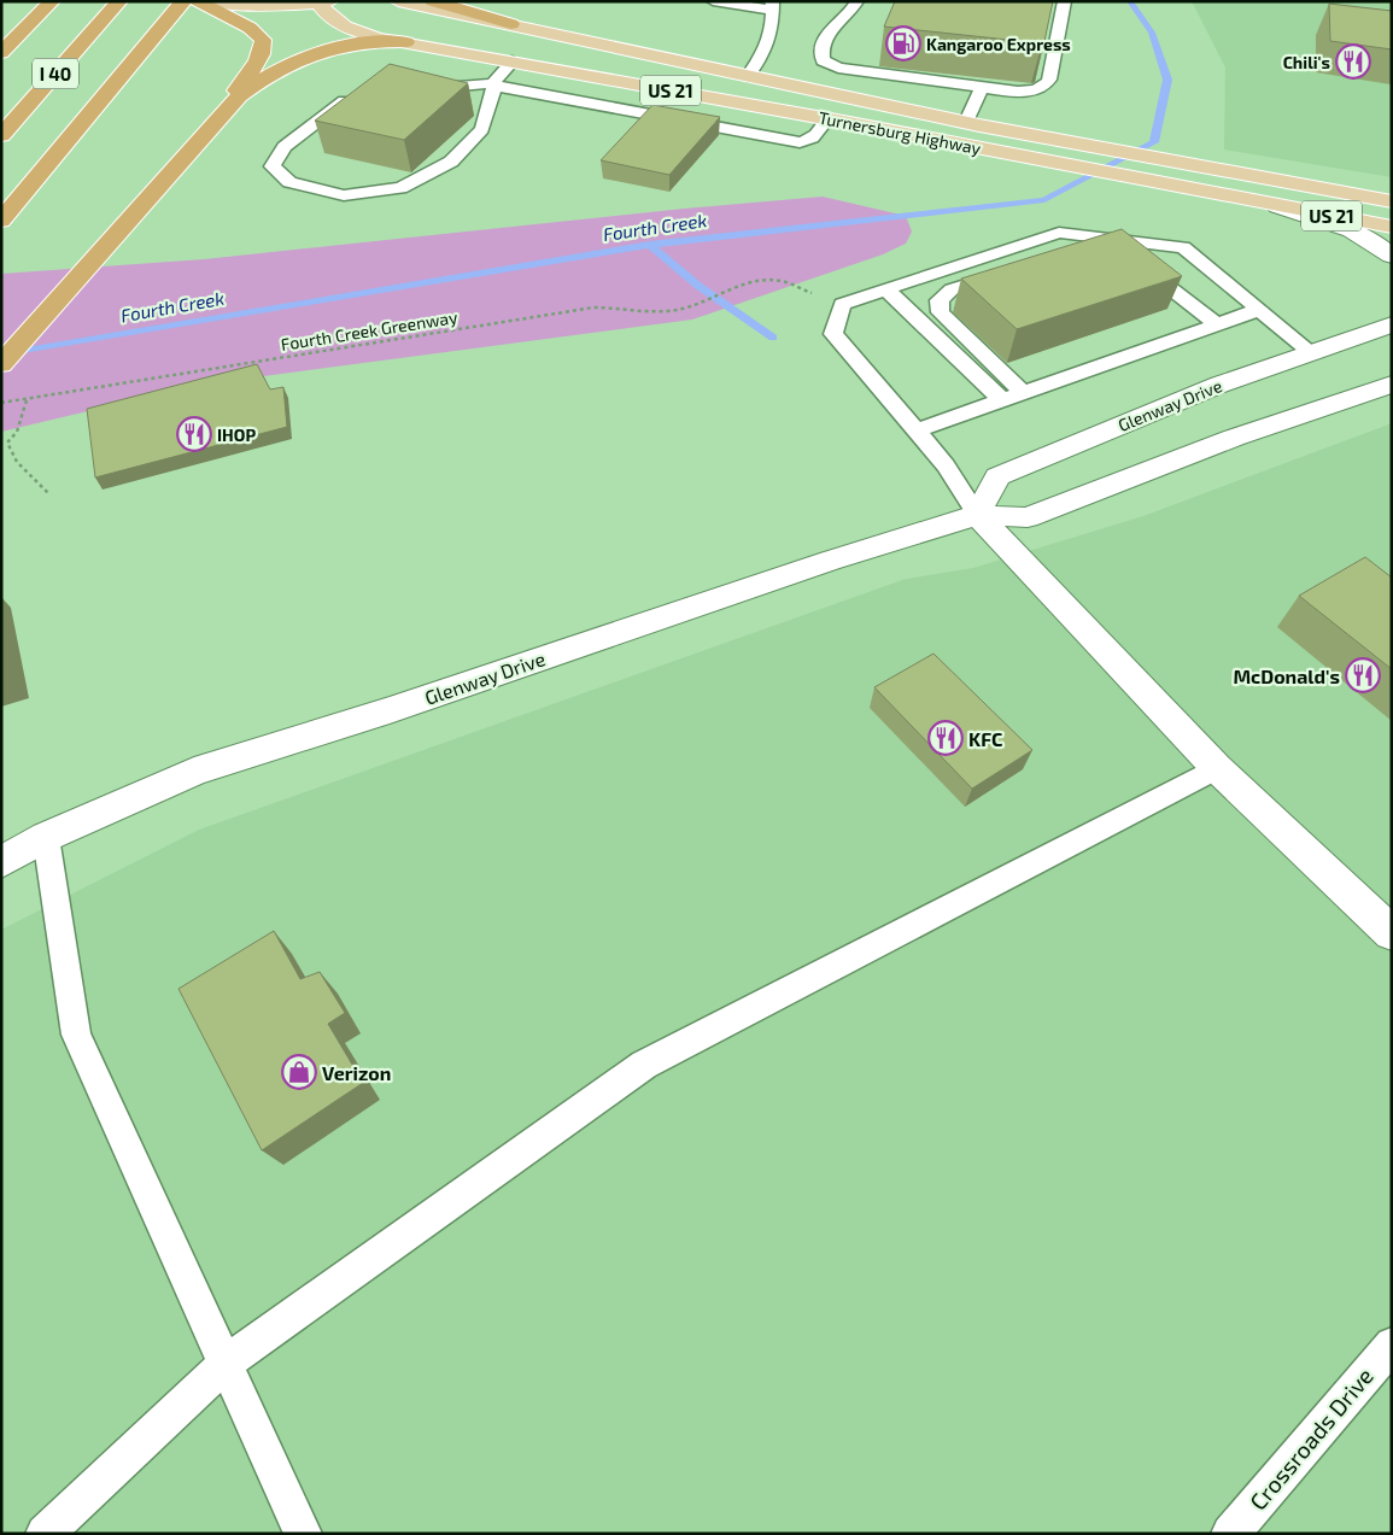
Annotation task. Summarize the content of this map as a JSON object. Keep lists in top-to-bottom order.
{
  "streets": {
    "highway": ["I 40"],
    "main road": ["US 21", "Turnersburg Highway"],
    "street": ["Glenway Drive"],
    "lane": ["Crossroads Drive"],
    "path": ["Fourth Creek Greenway"]
  },
  "crossings": [
    ["US 21", "Turnersburg Highway"]
  ],
  "water": ["Fourth Creek"],
  "places": {
    "fuel station": ["Kangaroo Express"],
    "restaurant": [
      "Chili's",
      "IHOP",
      "McDonald's",
      "KFC"
    ],
    "shop": ["Verizon"]
  }
}
